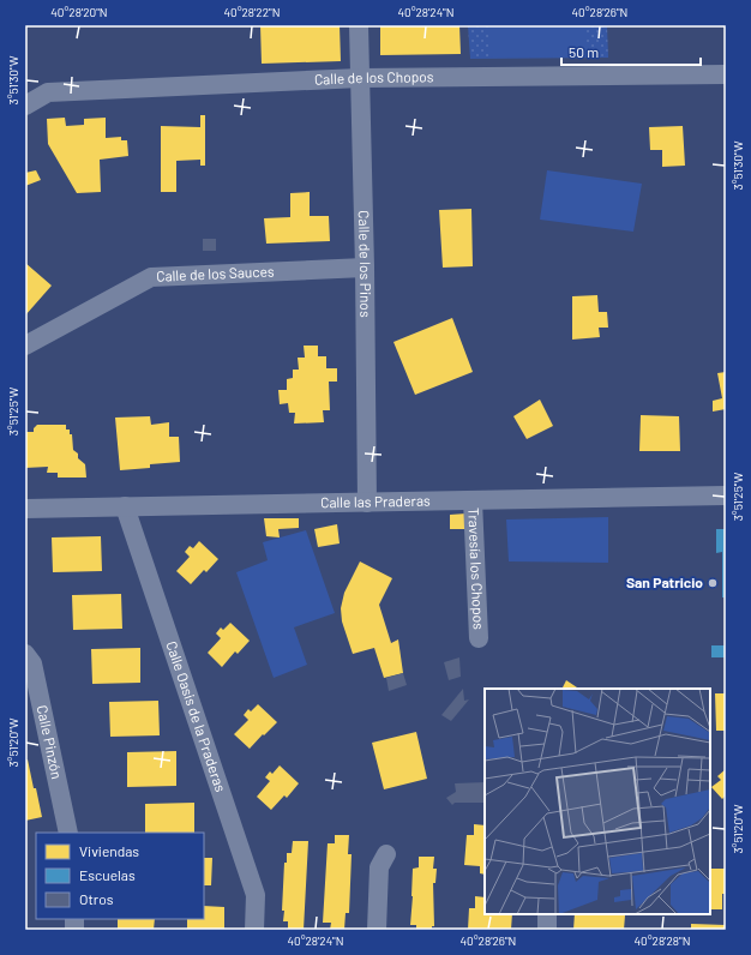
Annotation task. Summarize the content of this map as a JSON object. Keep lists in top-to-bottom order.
{
  "streets": {
    "street": [
      "Calle de los Chopos",
      "Calle de los Pinos",
      "Calle de los Sauces",
      "Calle las Praderas",
      "Travesía los Chopos",
      "Calle Oasis de la Praderas",
      "Calle Pinzón"
    ]
  },
  "crossings": [
    ["Calle de los Chopos", "Calle de los Pinos"],
    ["Calle de los Pinos", "Calle de los Sauces"],
    ["Calle de los Pinos", "Calle las Praderas"],
    ["Calle las Praderas", "Travesía los Chopos"],
    ["Calle las Praderas", "Calle Oasis de la Praderas"]
  ],
  "places": ["San Patricio"],
  "legend": ["Viviendas", "Escuelas", "Otros"],
  "scale_bar": "50 m",
  "coordinates": [
    "40°28'20\"N",
    "40°28'22\"N",
    "40°28'24\"N",
    "40°28'26\"N",
    "3°51'30\"W",
    "3°51'25\"W",
    "3°51'20\"W",
    "40°28'28\"N"
  ]
}
